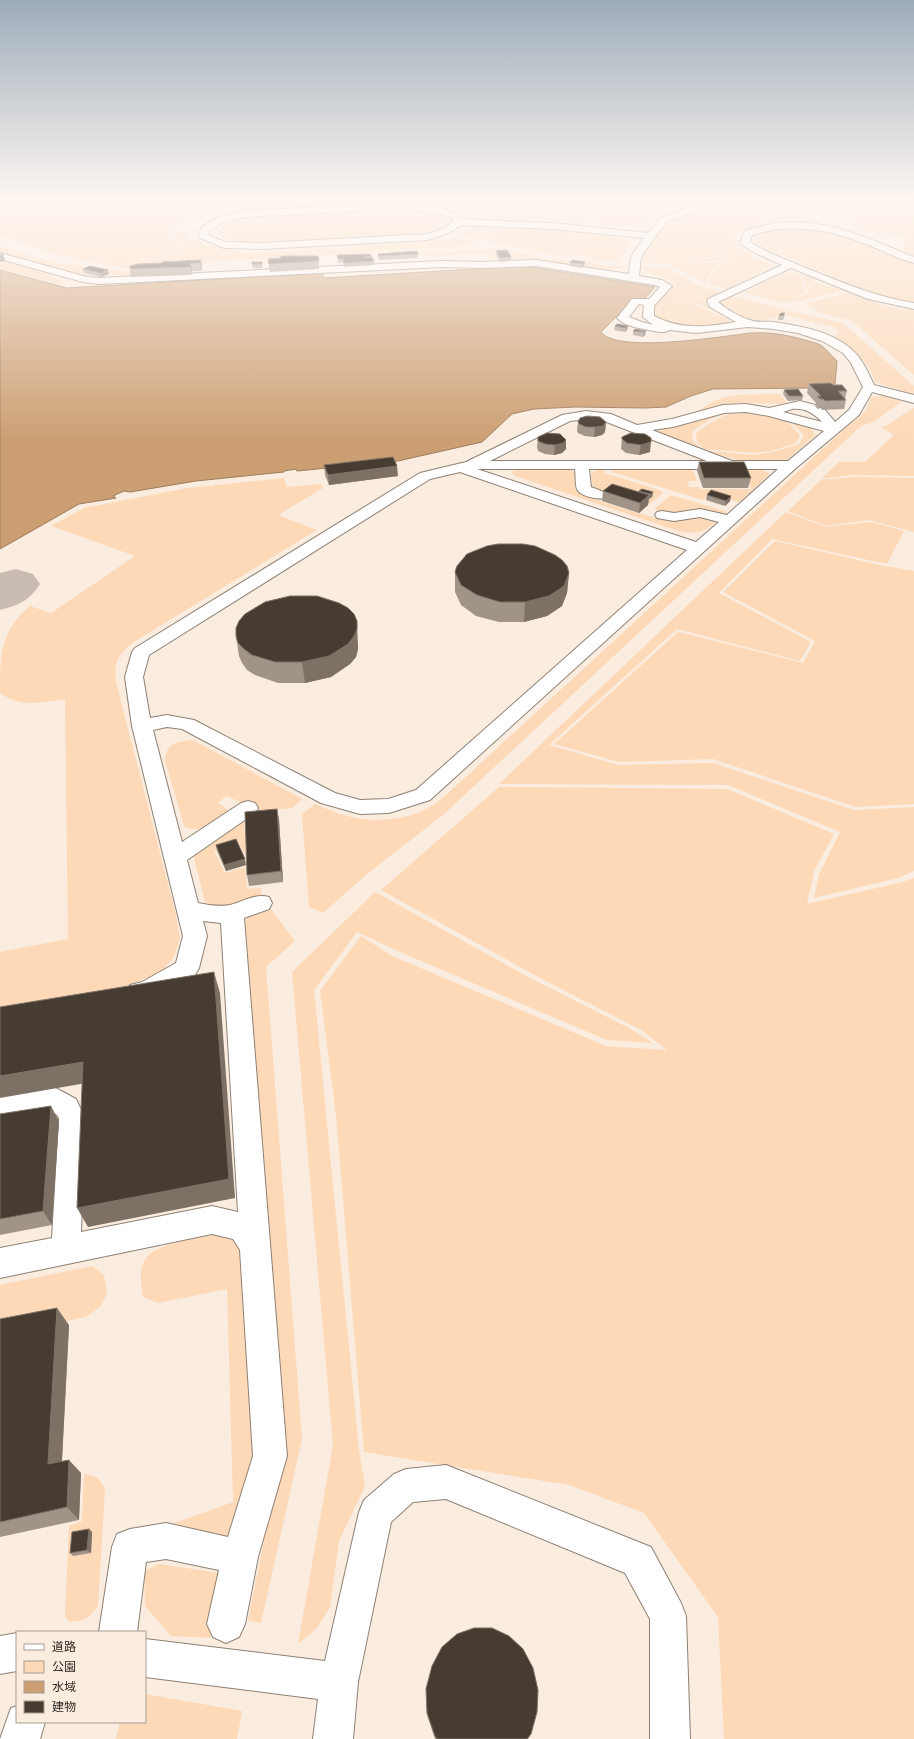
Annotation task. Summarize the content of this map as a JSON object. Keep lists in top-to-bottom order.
{
  "legend": [
    "道路",
    "公園",
    "水域",
    "建物"
  ]
}
